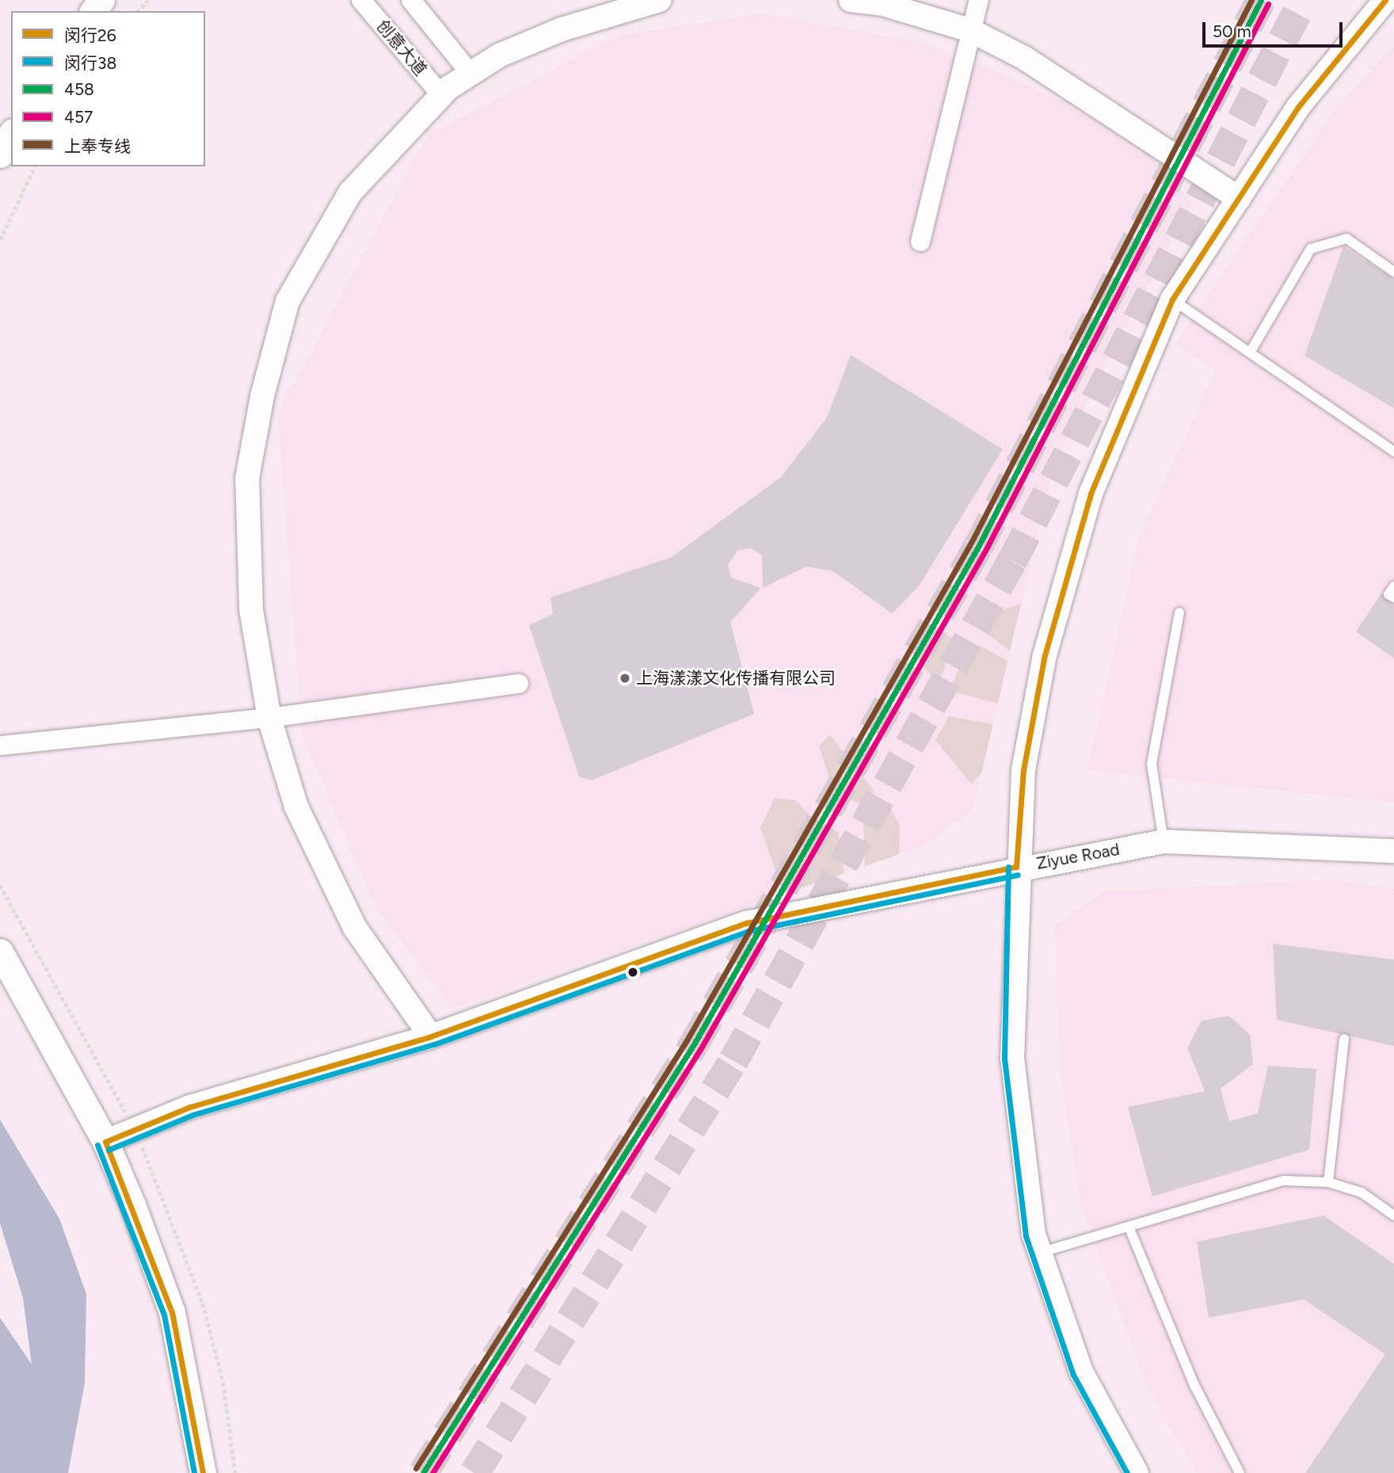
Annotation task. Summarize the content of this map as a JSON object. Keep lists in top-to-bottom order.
{
  "streets": {
    "street": ["创意大道", "Ziyue Road"]
  },
  "places": ["上海漾漾文化传播有限公司"],
  "lines": [
    "transit line 闵行26",
    "transit line 458",
    "transit line 上奉专线",
    "transit line 457",
    "transit line 闵行38"
  ],
  "legend": [
    "闵行26",
    "闵行38",
    "458",
    "457",
    "上奉专线"
  ],
  "scale_bar": "50 m"
}
